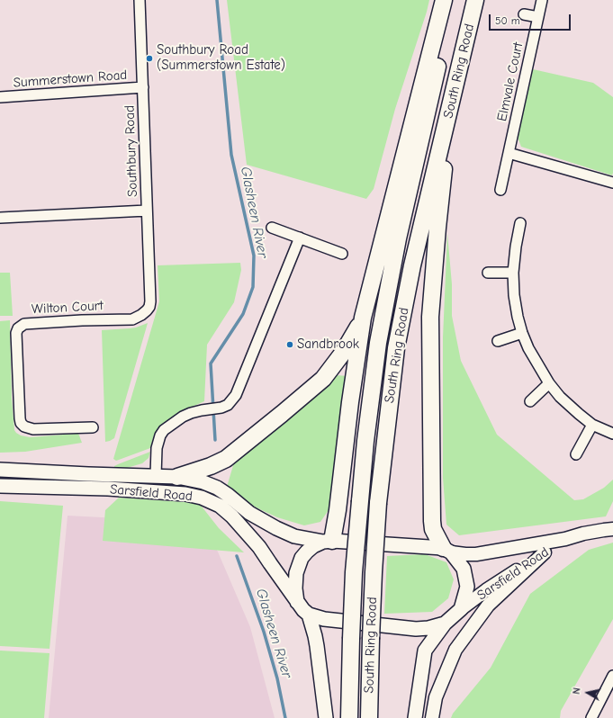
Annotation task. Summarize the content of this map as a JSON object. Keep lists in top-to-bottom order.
{
  "streets": {
    "highway": ["South Ring Road"],
    "main road": ["Sarsfield Road"],
    "street": [
      "Summerstown Road",
      "Elmvale Court",
      "Southbury Road",
      "Wilton Court"
    ]
  },
  "crossings": [
    ["Summerstown Road", "Southbury Road"],
    ["Southbury Road", "Wilton Court"]
  ],
  "water": ["Glasheen River"],
  "places": ["Southbury Road (Summerstown Estate)", "Sandbrook"],
  "scale_bar": "50 m",
  "north": "left"
}
